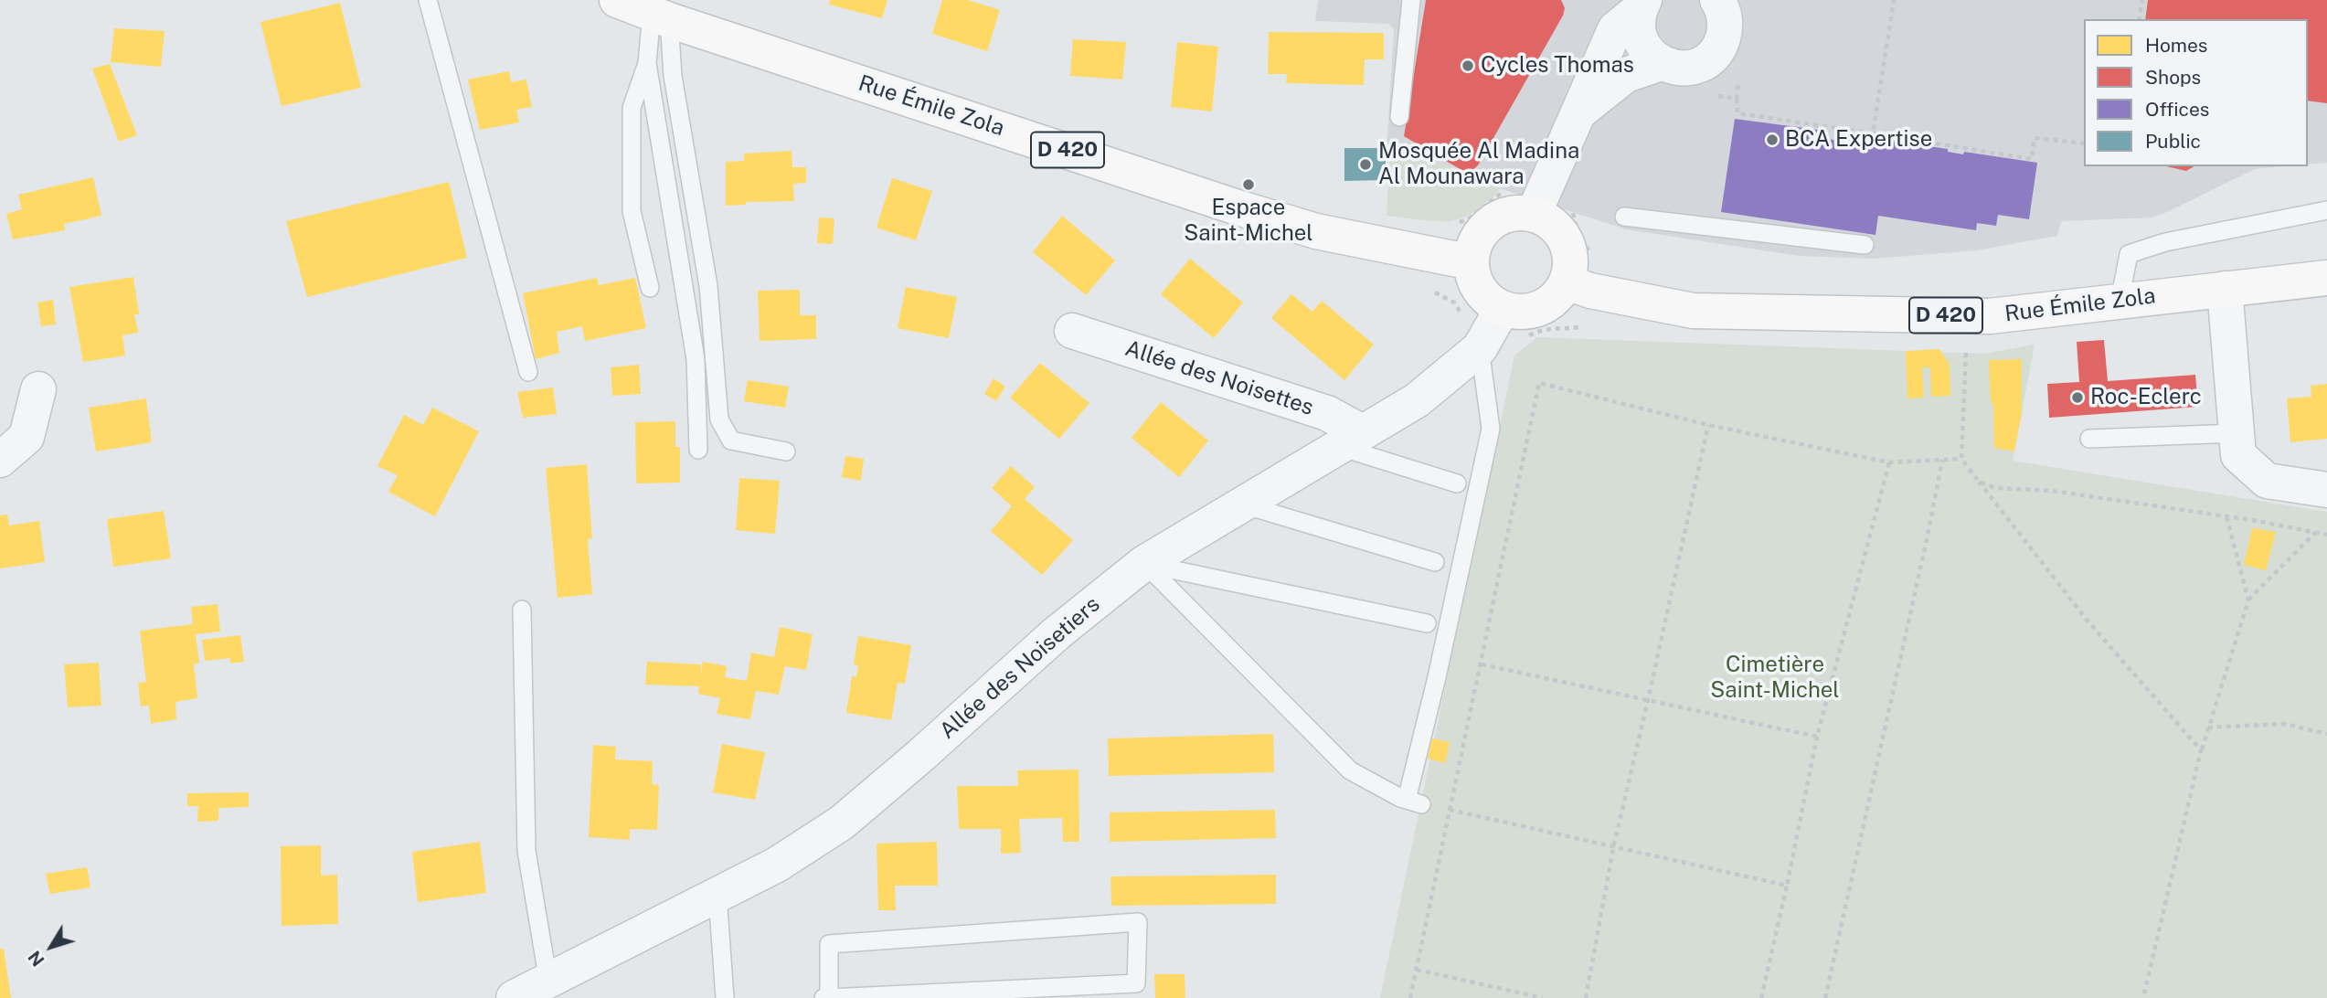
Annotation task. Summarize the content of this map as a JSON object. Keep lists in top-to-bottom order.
{
  "streets": {
    "main road": ["Rue Émile Zola", "D 420"],
    "street": ["Allée des Noisettes", "Allée des Noisetiers"]
  },
  "crossings": [
    ["Rue Émile Zola", "Allée des Noisetiers"],
    ["Allée des Noisettes", "Allée des Noisetiers"]
  ],
  "parks": ["Cimetière Saint-Michel"],
  "places": [
    "Cycles Thomas",
    "BCA Expertise",
    "Mosquée Al Madina Al Mounawara",
    "Espace Saint-Michel",
    "Roc-Eclerc"
  ],
  "legend": [
    "Homes",
    "Shops",
    "Offices",
    "Public"
  ],
  "north": "bottom left"
}
